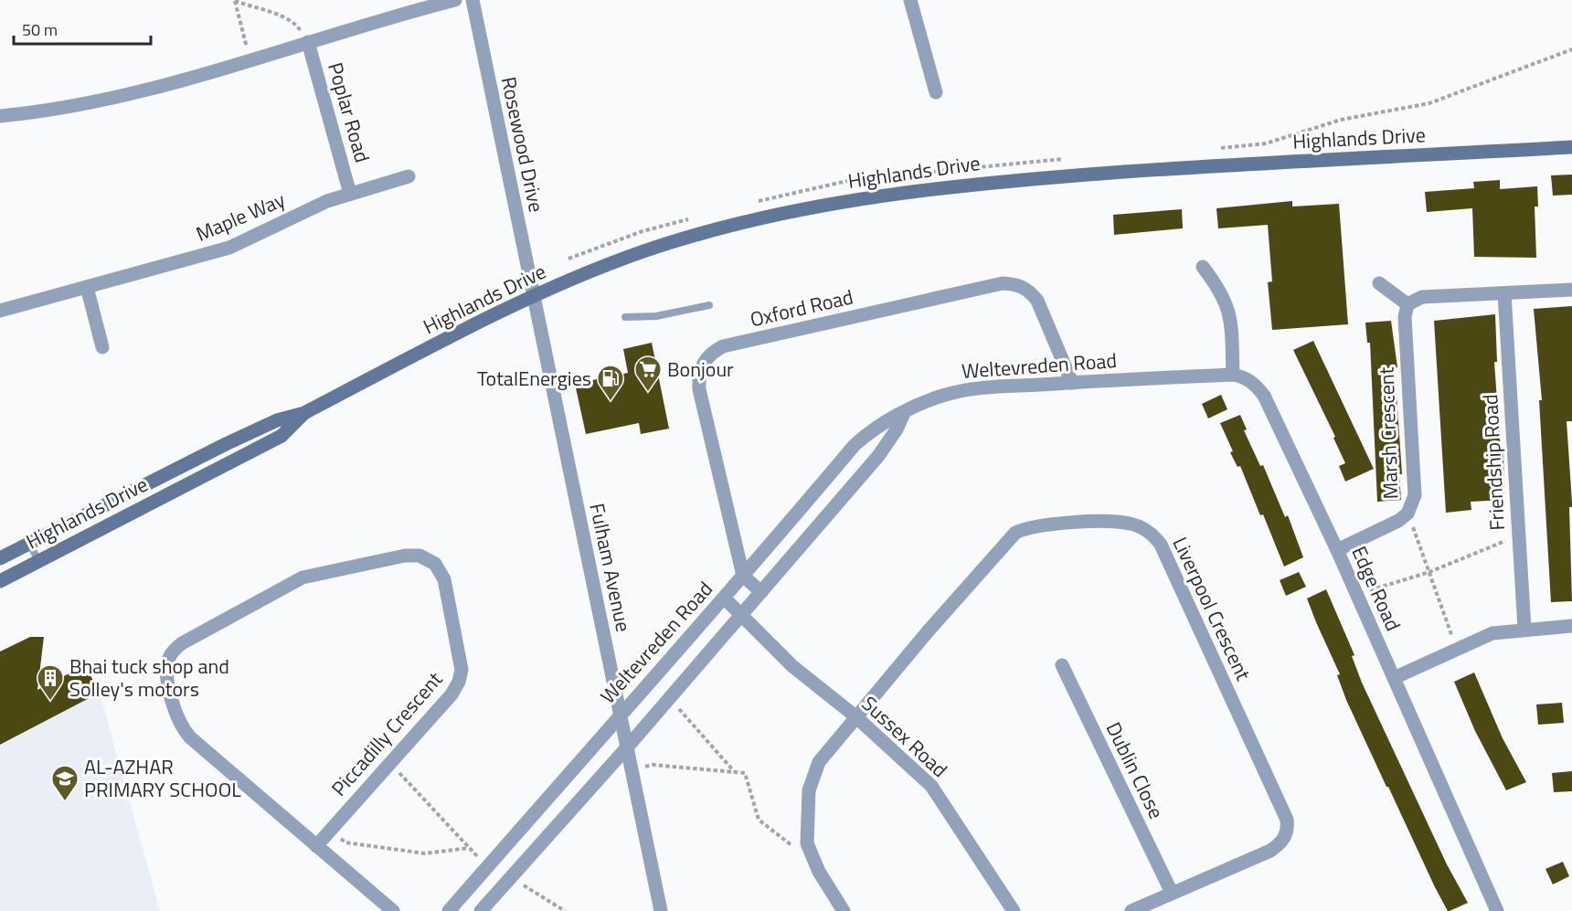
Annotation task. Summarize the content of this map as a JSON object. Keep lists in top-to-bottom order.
{
  "streets": {
    "main road": ["Highlands Drive"],
    "street": [
      "Poplar Road",
      "Rosewood Drive",
      "Maple Way",
      "Oxford Road",
      "Weltevreden Road",
      "Marsh Crescent",
      "Friendship Road",
      "Fulham Avenue",
      "Edge Road",
      "Liverpool Crescent",
      "Piccadilly Crescent",
      "Sussex Road",
      "Dublin Close"
    ]
  },
  "crossings": [
    ["Poplar Road", "Maple Way"],
    ["Highlands Drive", "Rosewood Drive"],
    ["Highlands Drive", "Fulham Avenue"],
    ["Rosewood Drive", "Fulham Avenue"],
    ["Oxford Road", "Weltevreden Road"],
    ["Weltevreden Road", "Fulham Avenue"],
    ["Weltevreden Road", "Edge Road"],
    ["Weltevreden Road", "Sussex Road"],
    ["Marsh Crescent", "Edge Road"],
    ["Liverpool Crescent", "Sussex Road"],
    ["Liverpool Crescent", "Dublin Close"]
  ],
  "places": {
    "supermarket": ["Bonjour"],
    "fuel station": ["TotalEnergies"],
    "building": ["Bhai tuck shop and Solley's motors"],
    "school or university": ["AL-AZHAR PRIMARY SCHOOL"]
  },
  "scale_bar": "50 m"
}
